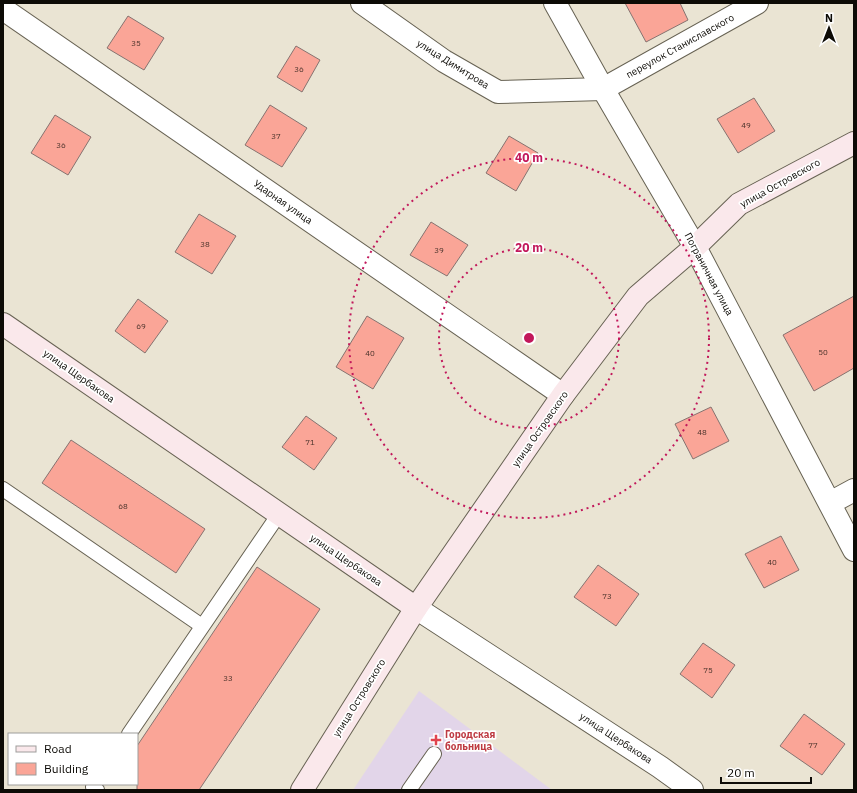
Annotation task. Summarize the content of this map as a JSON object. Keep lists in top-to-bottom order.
{
  "streets": {
    "main road": ["улица Островского", "улица Щербакова"],
    "street": [
      "переулок Станиславского",
      "улица Димитрова",
      "Ударная улица",
      "Пограничная улица"
    ]
  },
  "crossings": [
    ["переулок Станиславского", "улица Димитрова"],
    ["переулок Станиславского", "Пограничная улица"],
    ["улица Димитрова", "Пограничная улица"],
    ["улица Островского", "Ударная улица"],
    ["улица Островского", "Пограничная улица"],
    ["улица Островского", "улица Щербакова"]
  ],
  "places": {
    "health": ["Городская больница"]
  },
  "house_numbers": [
    "35",
    "36",
    "49",
    "37",
    "36",
    "38",
    "39",
    "69",
    "50",
    "40",
    "48",
    "71",
    "68",
    "40",
    "73",
    "75",
    "33",
    "77"
  ],
  "legend": ["Road", "Building"],
  "scale_bar": "20 m",
  "north": "top",
  "rings": ["40 m", "20 m"]
}
